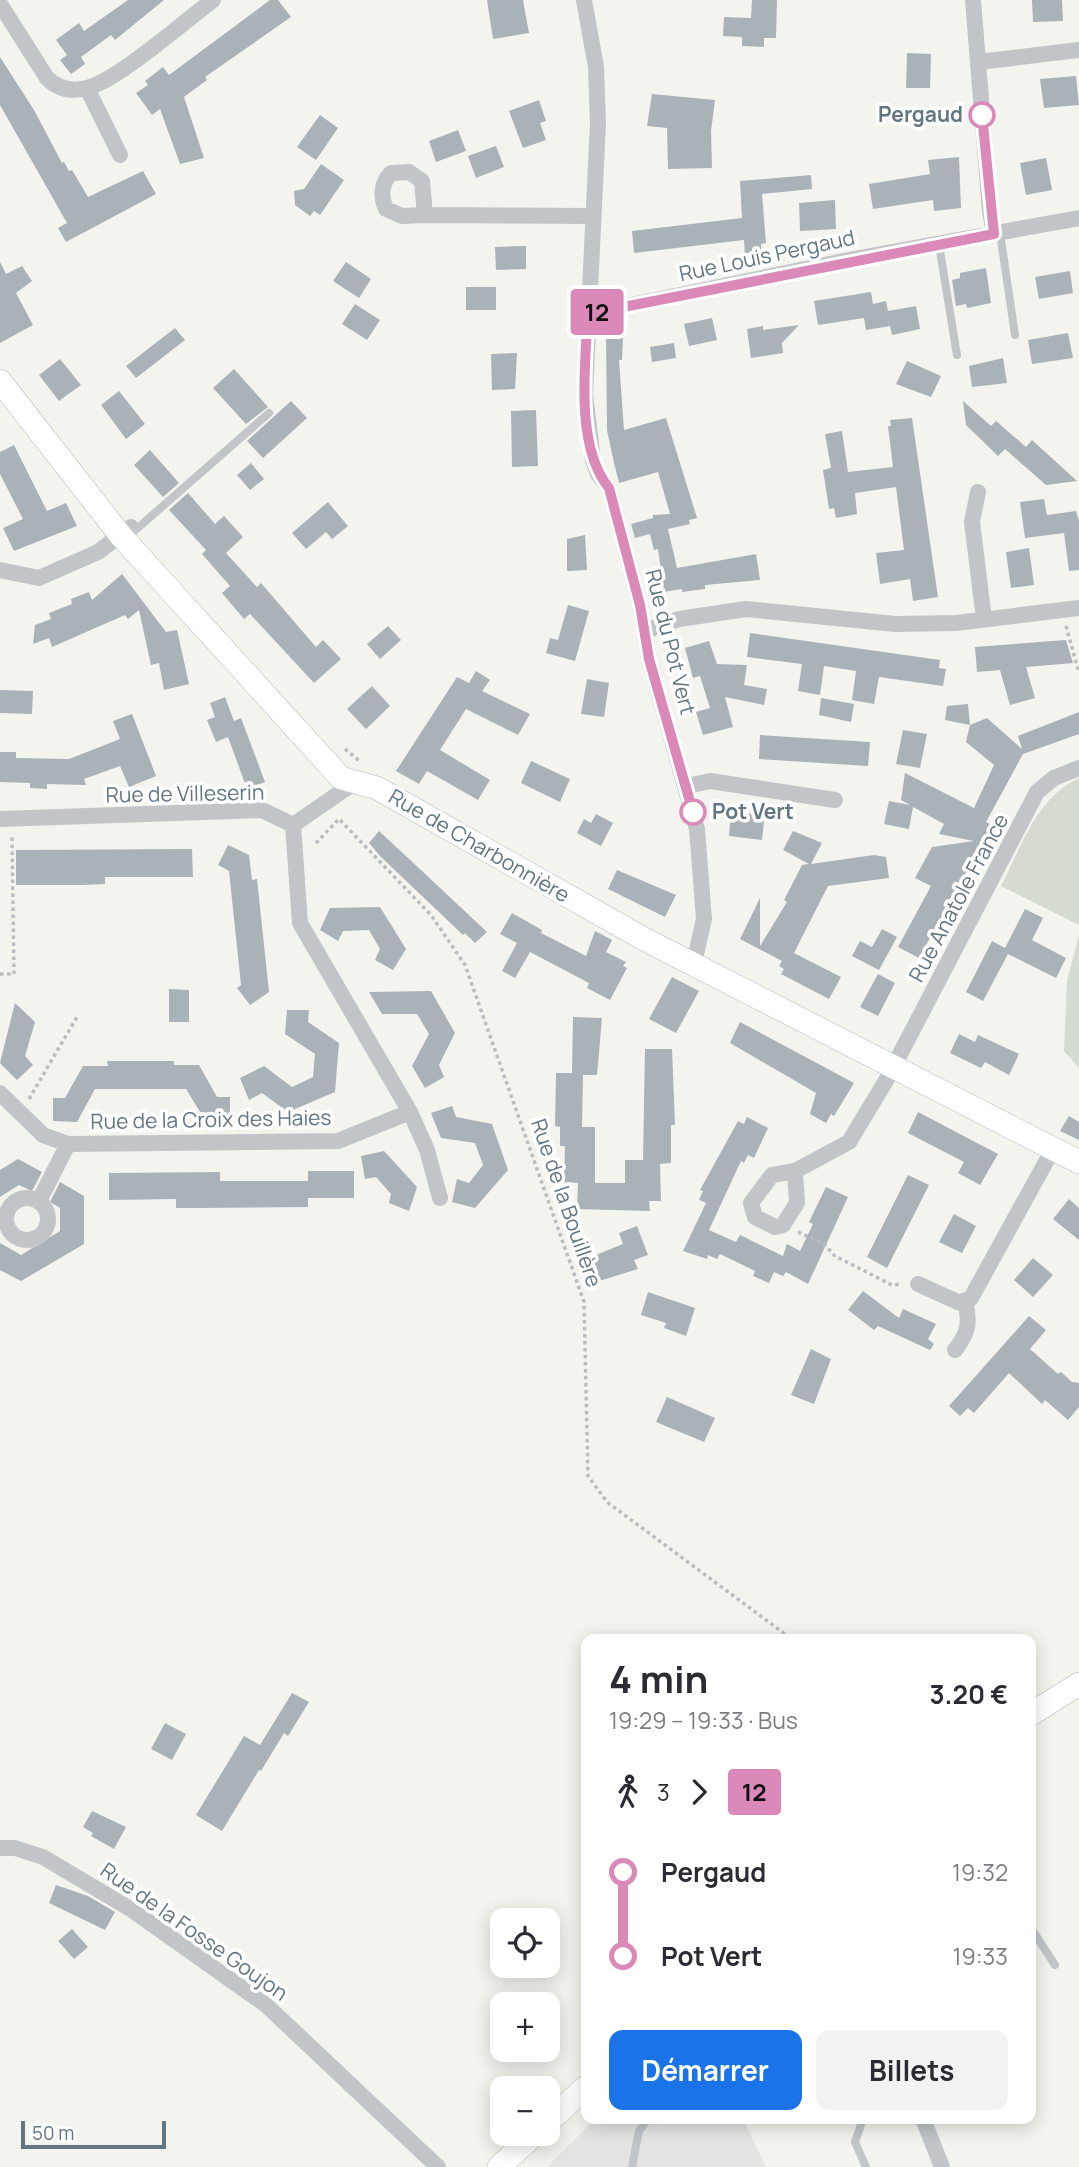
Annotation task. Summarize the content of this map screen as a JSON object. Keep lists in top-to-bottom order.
{
  "streets": {
    "street": [
      "Rue Louis Pergaud",
      "Rue du Pot Vert",
      "Rue de Villeserin",
      "Rue de Charbonnière",
      "Rue Anatole France",
      "Rue de la Croix des Haies",
      "Rue de la Fosse Goujon"
    ],
    "path": ["Rue de la Bouillère"]
  },
  "crossings": [
    ["Rue Louis Pergaud", "Rue du Pot Vert"],
    ["Rue du Pot Vert", "Rue de Charbonnière"],
    ["Rue de Charbonnière", "Rue Anatole France"]
  ],
  "places": ["Pergaud", "Pot Vert"],
  "lines": ["bus line 12"],
  "scale_bar": "50 m",
  "page": {
    "on_map": "12",
    "heading": ["4 min", "19:29 – 19:33 · Bus", "3.20 €"],
    "legs": ["3", "12"],
    "list": [
      {
        "name": "Pergaud",
        "value": "19:32"
      },
      {
        "name": "Pot Vert",
        "value": "19:33"
      }
    ],
    "map_buttons": ["+", "−"],
    "buttons": ["Démarrer", "Billets"],
    "scale": "50 m"
  }
}
